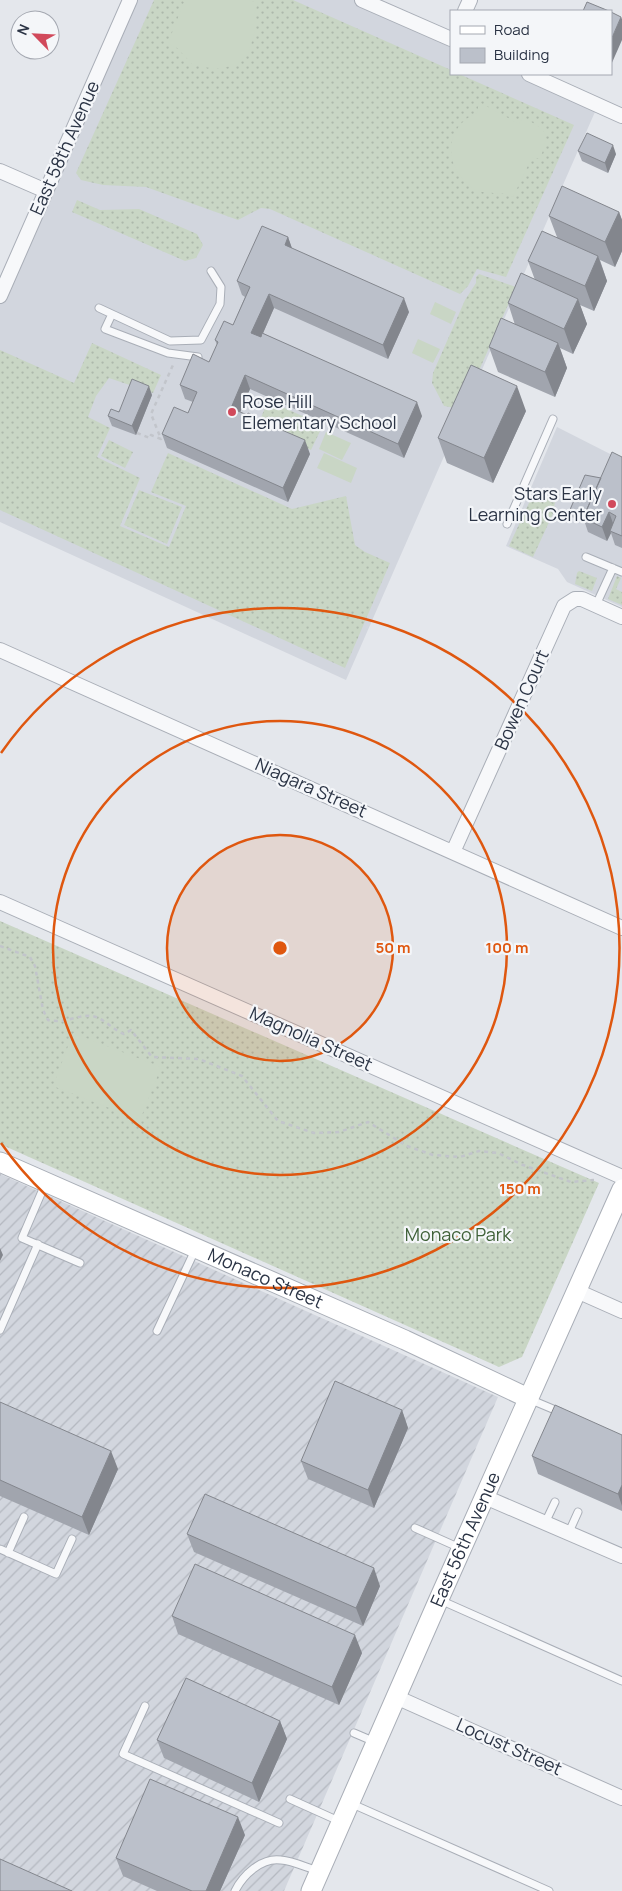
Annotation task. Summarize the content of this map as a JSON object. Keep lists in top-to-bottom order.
{
  "streets": {
    "main road": ["Monaco Street", "East 56th Avenue"],
    "street": [
      "East 58th Avenue",
      "Bowen Court",
      "Niagara Street",
      "Magnolia Street",
      "Locust Street"
    ]
  },
  "crossings": [
    ["Bowen Court", "Niagara Street"],
    ["Monaco Street", "East 56th Avenue"],
    ["East 56th Avenue", "Locust Street"]
  ],
  "parks": ["Monaco Park"],
  "places": ["Rose Hill Elementary School", "Stars Early Learning Center"],
  "legend": ["Road", "Building"],
  "north": "top left",
  "rings": ["50 m", "100 m", "150 m"]
}
